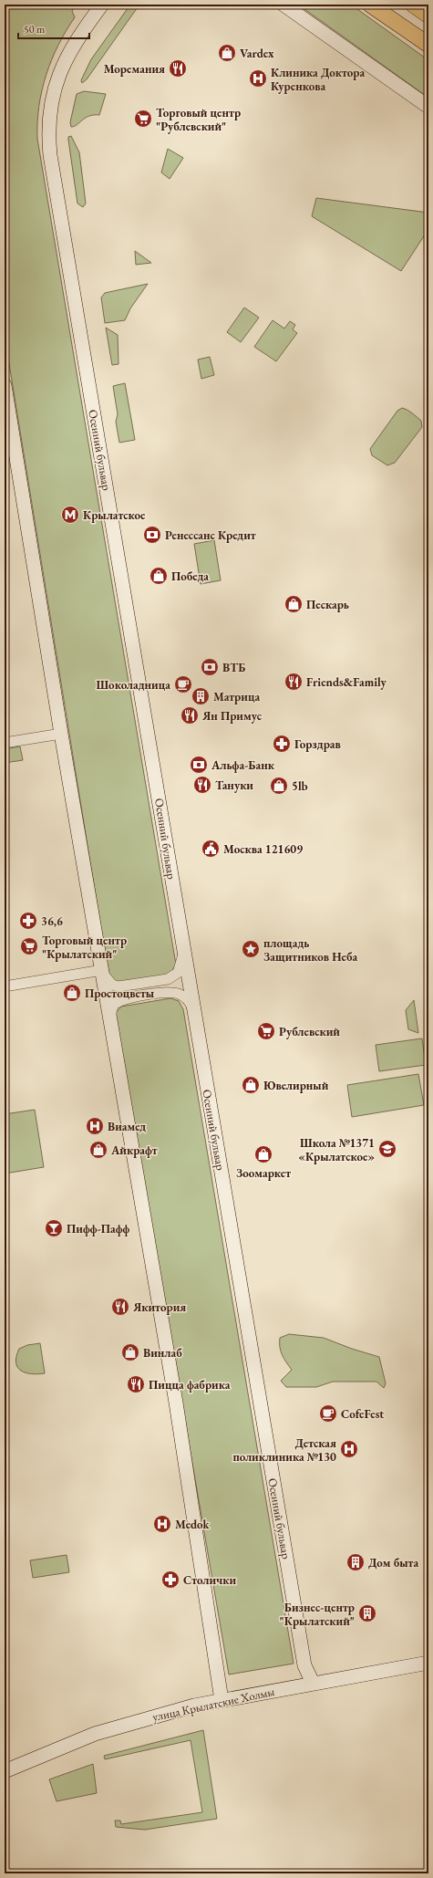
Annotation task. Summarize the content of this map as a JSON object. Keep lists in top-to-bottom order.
{
  "streets": {
    "street": ["Осенний бульвар", "улица Крылатские Холмы"]
  },
  "crossings": [
    ["Осенний бульвар", "улица Крылатские Холмы"]
  ],
  "places": {
    "shop": [
      "Vardex",
      "Победа",
      "Пескарь",
      "5lb",
      "Простоцветы",
      "Ювелирный",
      "Айкрафт",
      "Зоомаркет",
      "Винлаб"
    ],
    "restaurant": [
      "Моремания",
      "Friends&Family",
      "Ян Примус",
      "Тануки",
      "Якитория",
      "Пицца фабрика"
    ],
    "hospital": [
      "Клиника Доктора Куренкова",
      "Виамед",
      "Детская поликлиника №130",
      "Medok"
    ],
    "supermarket": ["Торговый центр \"Рублевский\"", "Торговый центр \"Крылатский\"", "Рублевский"],
    "metro station": ["Крылатское"],
    "bank": ["Ренессанс Кредит", "ВТБ", "Альфа-Банк"],
    "cafe": ["Шоколадница", "CofeFest"],
    "building": ["Матрица", "Дом быта", "Бизнес-центр \"Крылатский\""],
    "pharmacy": ["Горздрав", "36,6", "Столички"],
    "public building": ["Москва 121609"],
    "place": ["площадь Защитников Неба"],
    "school or university": ["Школа №1371 «Крылатское»"],
    "bar": ["Пифф-Пафф"]
  },
  "scale_bar": "50 m"
}
